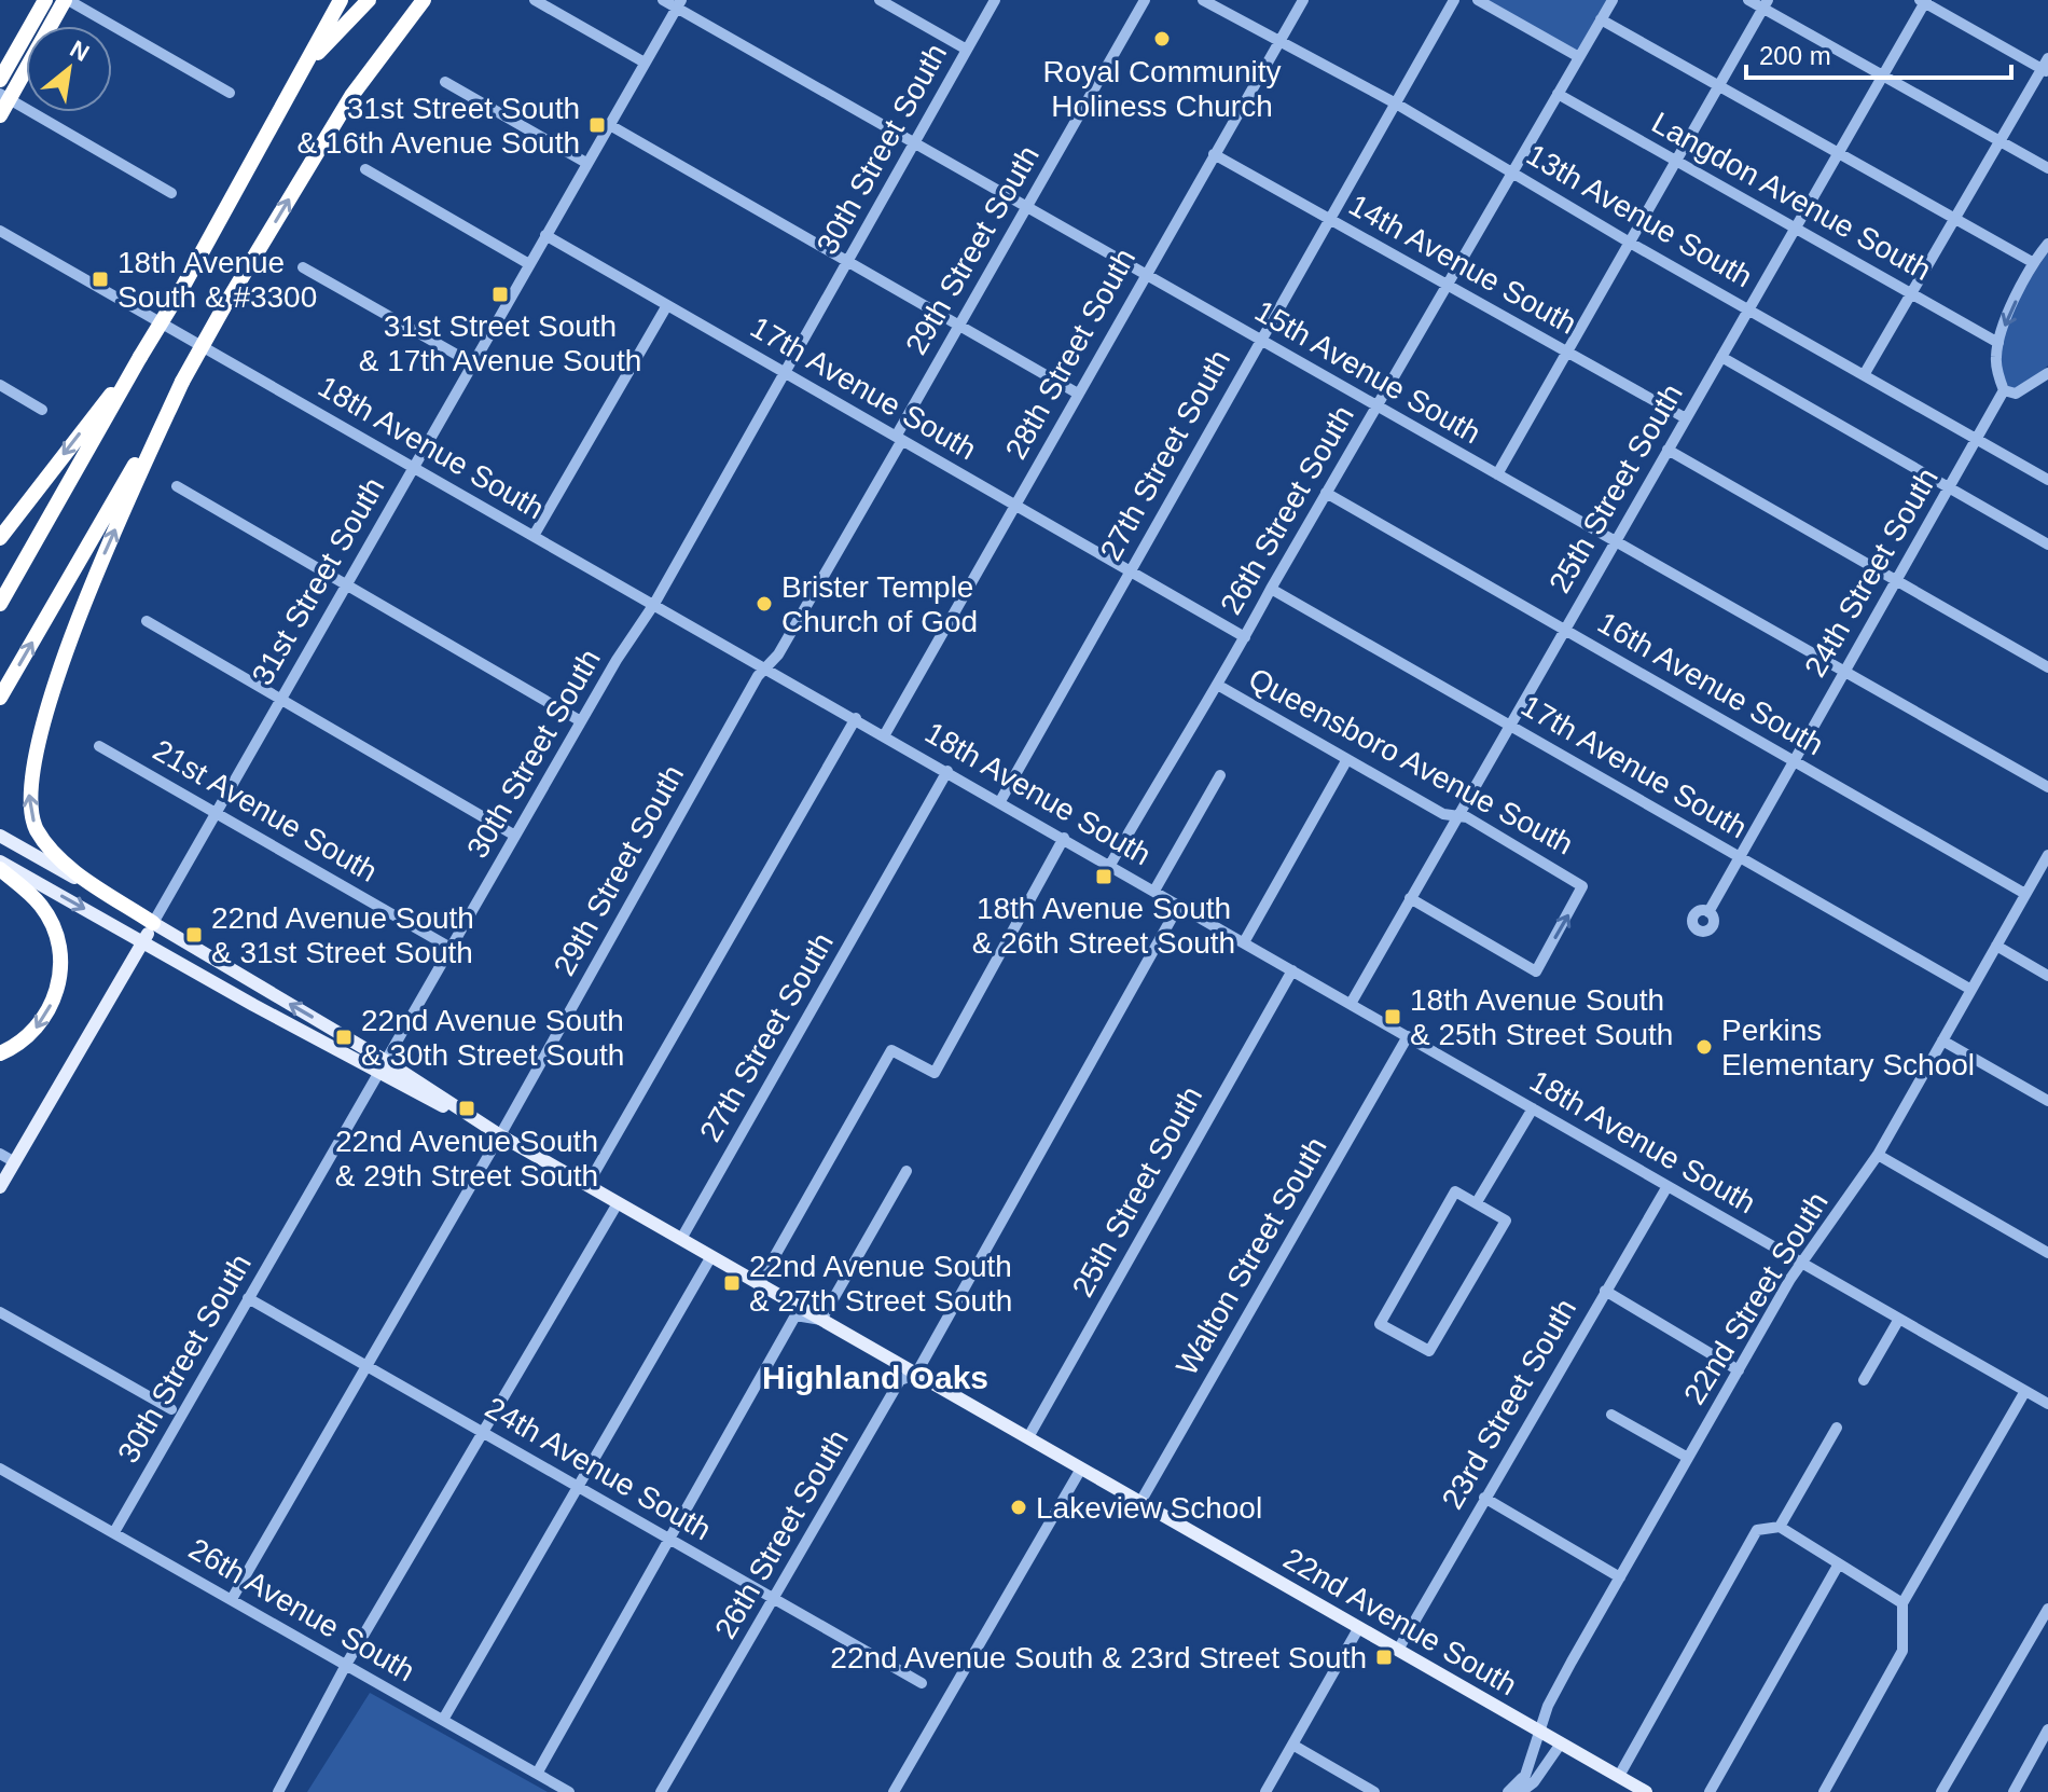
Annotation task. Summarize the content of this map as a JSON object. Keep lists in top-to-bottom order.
{
  "streets": {
    "main road": ["31st Street South", "22nd Avenue South"],
    "street": [
      "30th Street South",
      "Langdon Avenue South",
      "13th Avenue South",
      "29th Street South",
      "14th Avenue South",
      "28th Street South",
      "15th Avenue South",
      "17th Avenue South",
      "18th Avenue South",
      "27th Street South",
      "25th Street South",
      "26th Street South",
      "24th Street South",
      "16th Avenue South",
      "Queensboro Avenue South",
      "21st Avenue South",
      "Walton Street South",
      "22nd Street South",
      "23rd Street South",
      "24th Avenue South",
      "26th Avenue South"
    ]
  },
  "crossings": [
    ["30th Street South", "15th Avenue South"],
    ["30th Street South", "17th Avenue South"],
    ["30th Street South", "18th Avenue South"],
    ["30th Street South", "21st Avenue South"],
    ["30th Street South", "24th Avenue South"],
    ["30th Street South", "26th Avenue South"],
    ["30th Street South", "22nd Avenue South"],
    ["Langdon Avenue South", "25th Street South"],
    ["Langdon Avenue South", "26th Street South"],
    ["13th Avenue South", "28th Street South"],
    ["13th Avenue South", "27th Street South"],
    ["13th Avenue South", "25th Street South"],
    ["13th Avenue South", "26th Street South"],
    ["13th Avenue South", "24th Street South"],
    ["29th Street South", "15th Avenue South"],
    ["29th Street South", "17th Avenue South"],
    ["29th Street South", "18th Avenue South"],
    ["29th Street South", "24th Avenue South"],
    ["29th Street South", "26th Avenue South"],
    ["29th Street South", "22nd Avenue South"],
    ["14th Avenue South", "28th Street South"],
    ["14th Avenue South", "27th Street South"],
    ["14th Avenue South", "25th Street South"],
    ["14th Avenue South", "26th Street South"],
    ["28th Street South", "15th Avenue South"],
    ["28th Street South", "17th Avenue South"],
    ["28th Street South", "18th Avenue South"],
    ["15th Avenue South", "27th Street South"],
    ["15th Avenue South", "25th Street South"],
    ["15th Avenue South", "26th Street South"],
    ["15th Avenue South", "24th Street South"],
    ["15th Avenue South", "31st Street South"],
    ["17th Avenue South", "27th Street South"],
    ["17th Avenue South", "25th Street South"],
    ["17th Avenue South", "26th Street South"],
    ["17th Avenue South", "24th Street South"],
    ["17th Avenue South", "31st Street South"],
    ["17th Avenue South", "22nd Street South"],
    ["18th Avenue South", "27th Street South"],
    ["18th Avenue South", "25th Street South"],
    ["18th Avenue South", "26th Street South"],
    ["18th Avenue South", "31st Street South"],
    ["18th Avenue South", "Walton Street South"],
    ["18th Avenue South", "22nd Street South"],
    ["18th Avenue South", "23rd Street South"],
    ["27th Street South", "22nd Avenue South"],
    ["25th Street South", "16th Avenue South"],
    ["25th Street South", "Queensboro Avenue South"],
    ["25th Street South", "22nd Avenue South"],
    ["26th Street South", "16th Avenue South"],
    ["26th Street South", "Queensboro Avenue South"],
    ["26th Street South", "24th Avenue South"],
    ["26th Street South", "22nd Avenue South"],
    ["24th Street South", "16th Avenue South"],
    ["31st Street South", "21st Avenue South"],
    ["31st Street South", "22nd Avenue South"],
    ["16th Avenue South", "22nd Street South"],
    ["Walton Street South", "22nd Avenue South"],
    ["22nd Street South", "22nd Avenue South"],
    ["23rd Street South", "22nd Avenue South"]
  ],
  "districts": ["Highland Oaks"],
  "places": {
    "other": [
      "Royal Community Holiness Church",
      "Brister Temple Church of God",
      "Perkins Elementary School",
      "Lakeview School"
    ],
    "transit": [
      "31st Street South & 16th Avenue South",
      "18th Avenue South & #3300",
      "31st Street South & 17th Avenue South",
      "18th Avenue South & 26th Street South",
      "22nd Avenue South & 31st Street South",
      "18th Avenue South & 25th Street South",
      "22nd Avenue South & 30th Street South",
      "22nd Avenue South & 29th Street South",
      "22nd Avenue South & 27th Street South",
      "22nd Avenue South & 23rd Street South"
    ]
  },
  "scale_bar": "200 m",
  "north": "top right"
}
